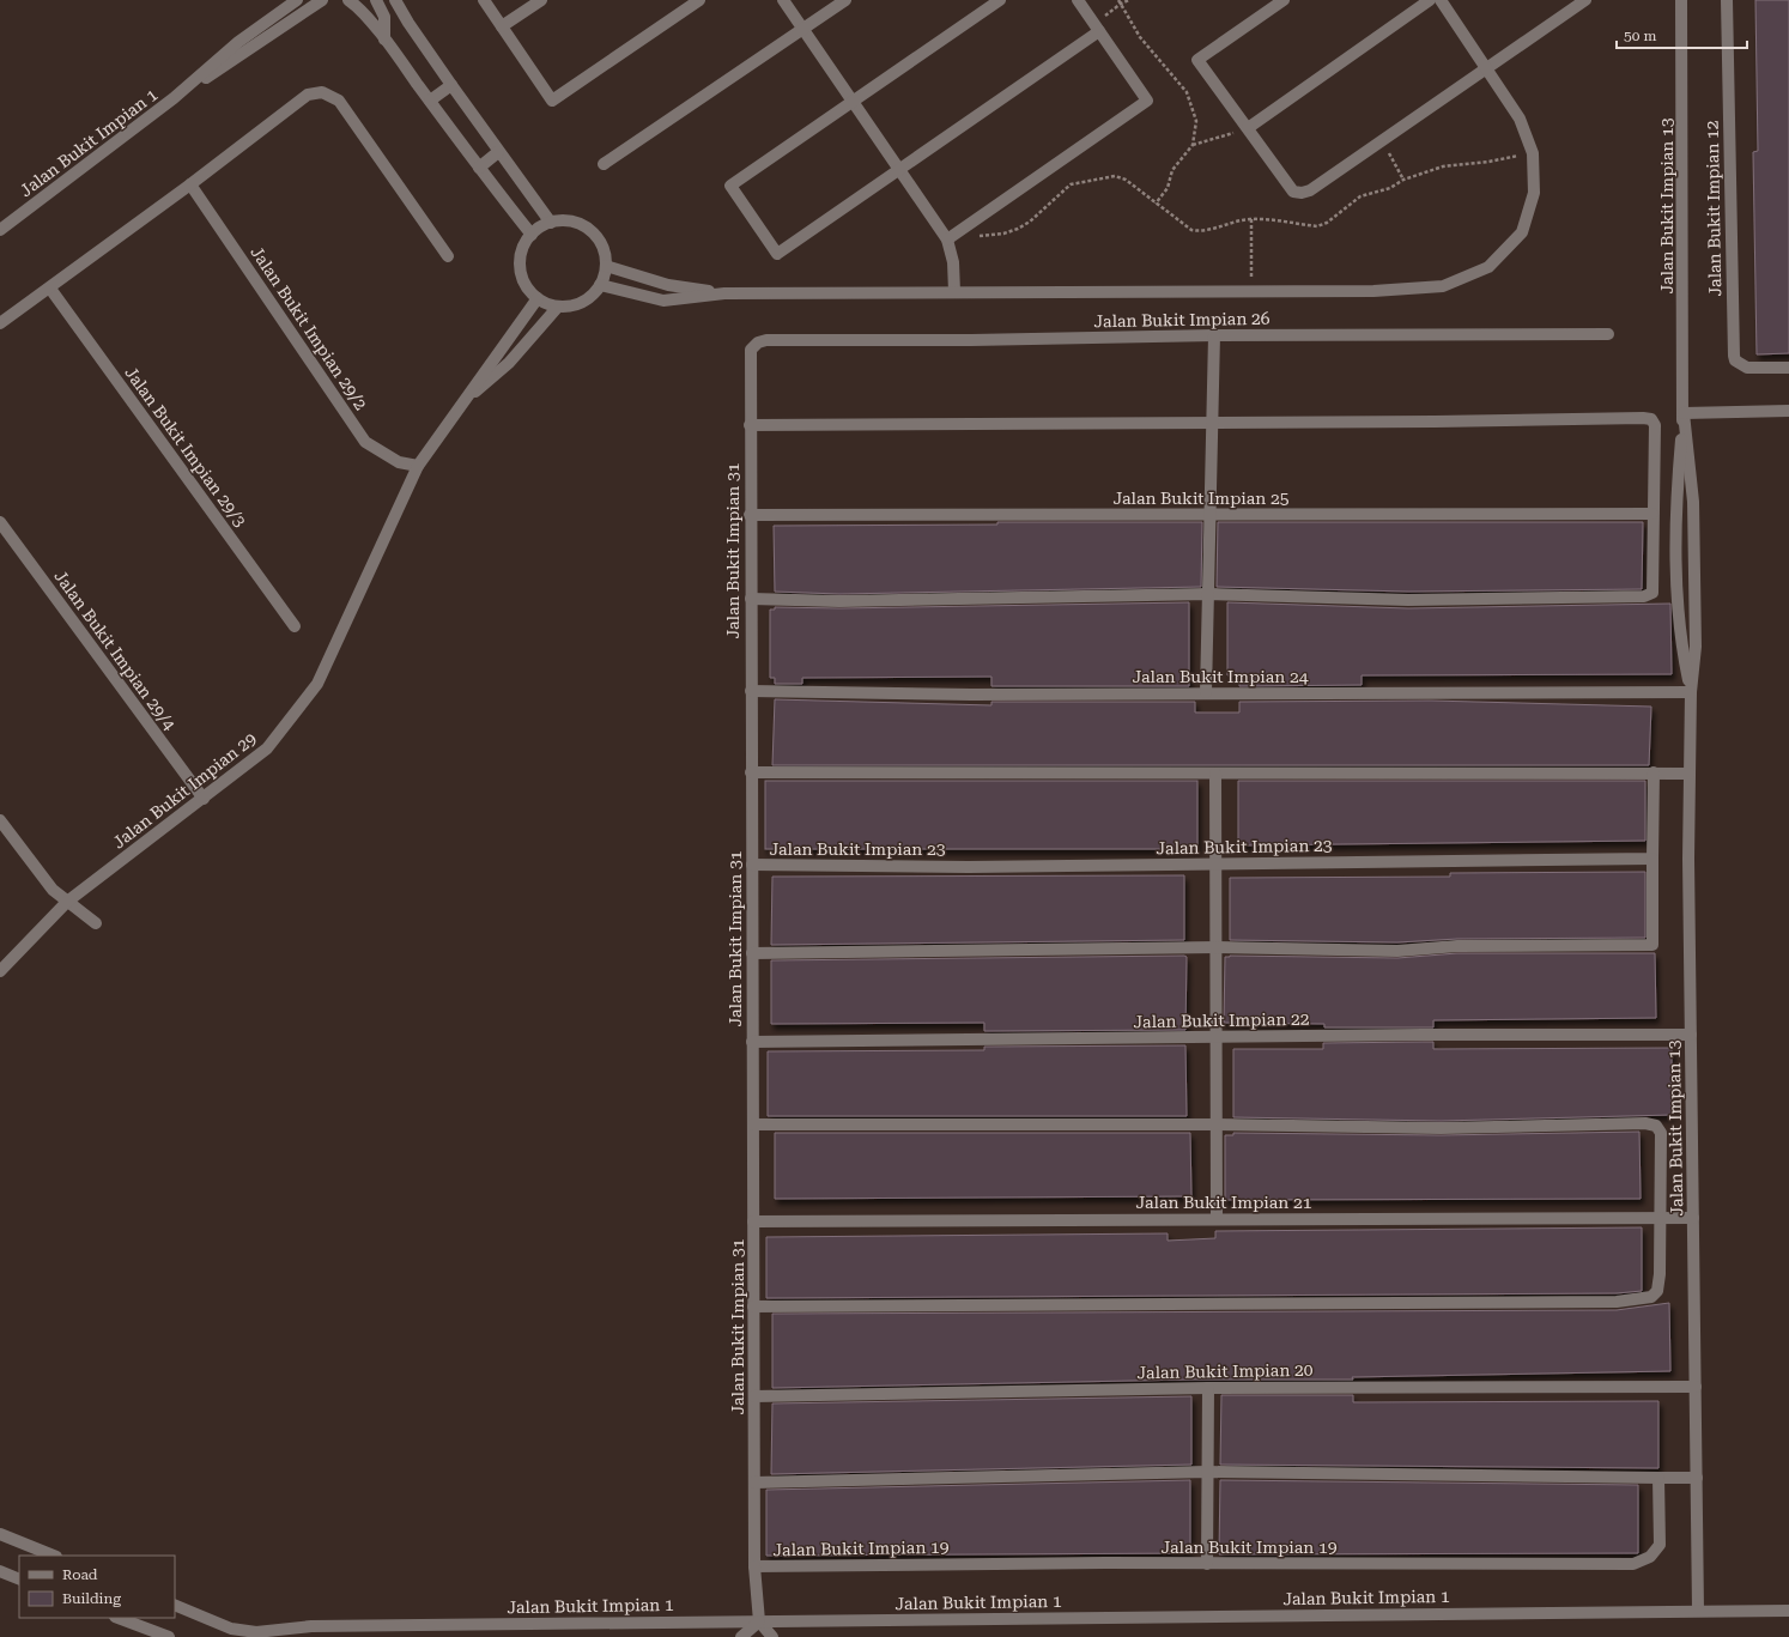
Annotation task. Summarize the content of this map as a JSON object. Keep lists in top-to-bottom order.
{
  "streets": {
    "street": [
      "Jalan Bukit Impian 1",
      "Jalan Bukit Impian 13",
      "Jalan Bukit Impian 12",
      "Jalan Bukit Impian 26",
      "Jalan Bukit Impian 29/2",
      "Jalan Bukit Impian 29/3",
      "Jalan Bukit Impian 25",
      "Jalan Bukit Impian 31",
      "Jalan Bukit Impian 29/4",
      "Jalan Bukit Impian 24",
      "Jalan Bukit Impian 29",
      "Jalan Bukit Impian 23",
      "Jalan Bukit Impian 22",
      "Jalan Bukit Impian 21",
      "Jalan Bukit Impian 20",
      "Jalan Bukit Impian 19"
    ]
  },
  "crossings": [
    ["Jalan Bukit Impian 1", "Jalan Bukit Impian 13"],
    ["Jalan Bukit Impian 13", "Jalan Bukit Impian 24"],
    ["Jalan Bukit Impian 13", "Jalan Bukit Impian 22"],
    ["Jalan Bukit Impian 13", "Jalan Bukit Impian 21"],
    ["Jalan Bukit Impian 13", "Jalan Bukit Impian 20"],
    ["Jalan Bukit Impian 26", "Jalan Bukit Impian 31"],
    ["Jalan Bukit Impian 29/2", "Jalan Bukit Impian 29"],
    ["Jalan Bukit Impian 25", "Jalan Bukit Impian 31"],
    ["Jalan Bukit Impian 31", "Jalan Bukit Impian 24"],
    ["Jalan Bukit Impian 31", "Jalan Bukit Impian 23"],
    ["Jalan Bukit Impian 31", "Jalan Bukit Impian 22"],
    ["Jalan Bukit Impian 31", "Jalan Bukit Impian 21"],
    ["Jalan Bukit Impian 31", "Jalan Bukit Impian 20"],
    ["Jalan Bukit Impian 31", "Jalan Bukit Impian 19"],
    ["Jalan Bukit Impian 29/4", "Jalan Bukit Impian 29"]
  ],
  "legend": ["Road", "Building"],
  "scale_bar": "50 m"
}
